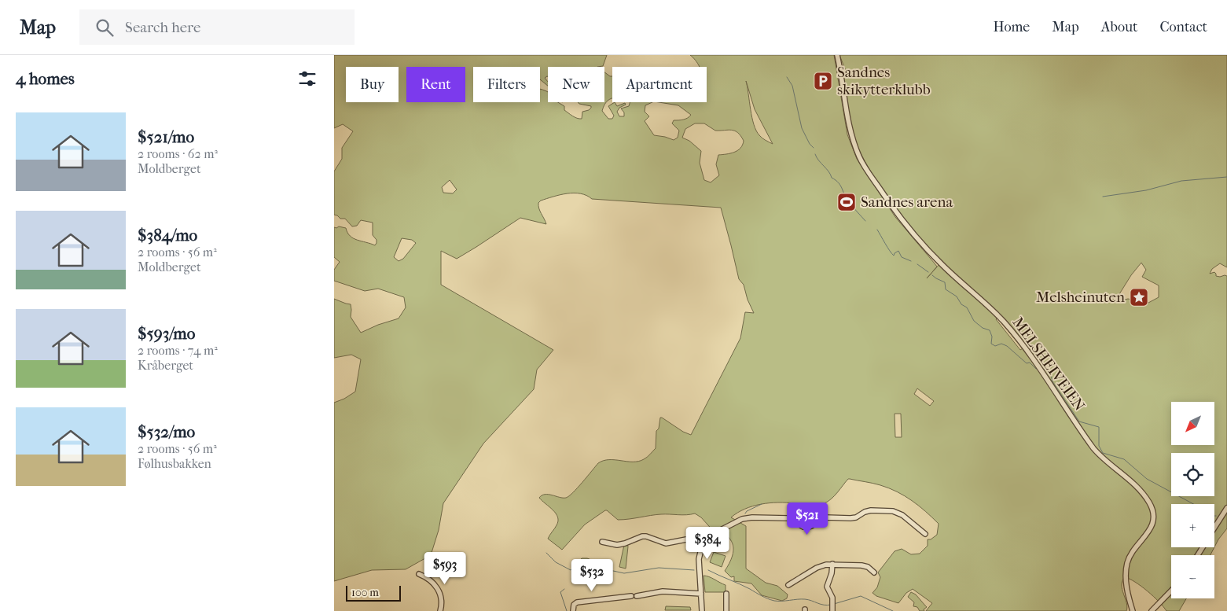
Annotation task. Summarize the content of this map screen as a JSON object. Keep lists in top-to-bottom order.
{
  "streets": {
    "street": ["MELSHEIVEIEN"]
  },
  "places": {
    "parking": ["Sandnes skikytterklubb"],
    "sports": ["Sandnes arena"],
    "place": ["Melsheinuten"]
  },
  "scale_bar": "100 m",
  "north": "bottom left",
  "page": {
    "header": "Map",
    "search": "Search here",
    "nav": [
      "Home",
      "Map",
      "About",
      "Contact"
    ],
    "heading": "4 homes",
    "chip": [
      "Buy",
      "Rent",
      "Filters",
      "New",
      "Apartment"
    ],
    "list": [
      {
        "name": "$521/mo",
        "note": "2 rooms · 62 m² · Moldberget"
      },
      {
        "name": "$384/mo",
        "note": "2 rooms · 56 m² · Moldberget"
      },
      {
        "name": "$593/mo",
        "note": "2 rooms · 74 m² · Kråberget"
      },
      {
        "name": "$532/mo",
        "note": "2 rooms · 56 m² · Følhusbakken"
      }
    ],
    "map_buttons": ["+", "−"],
    "price": [
      "$521",
      "$384",
      "$593",
      "$532"
    ],
    "scale": "100 m"
  }
}
